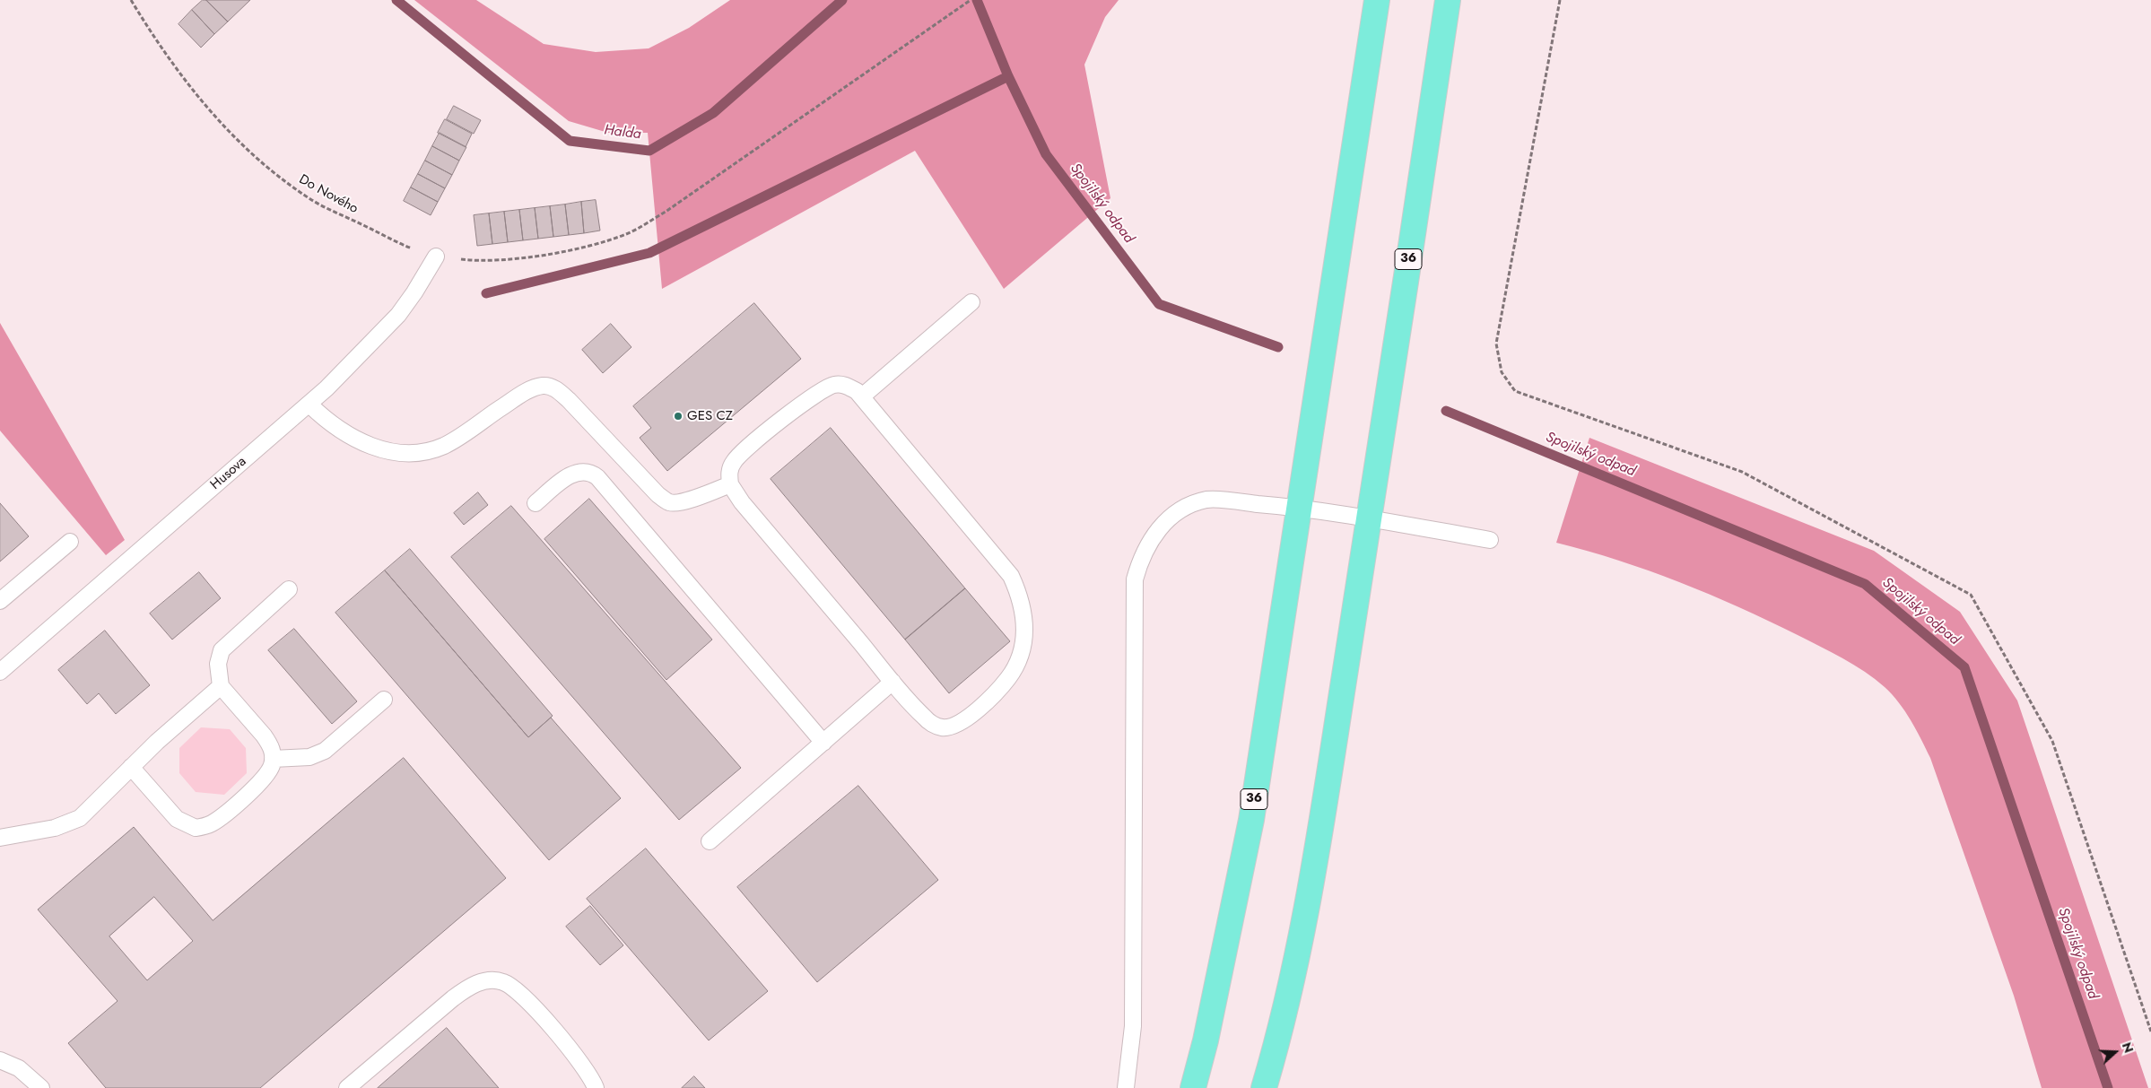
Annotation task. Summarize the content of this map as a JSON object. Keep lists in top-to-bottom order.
{
  "streets": {
    "main road": ["36"],
    "lane": ["Husova"],
    "path": ["Do Nového"]
  },
  "crossings": [
    ["Do Nového", "Husova"]
  ],
  "water": ["Halda", "Spojilský odpad"],
  "places": ["GES CZ"],
  "north": "right"
}
